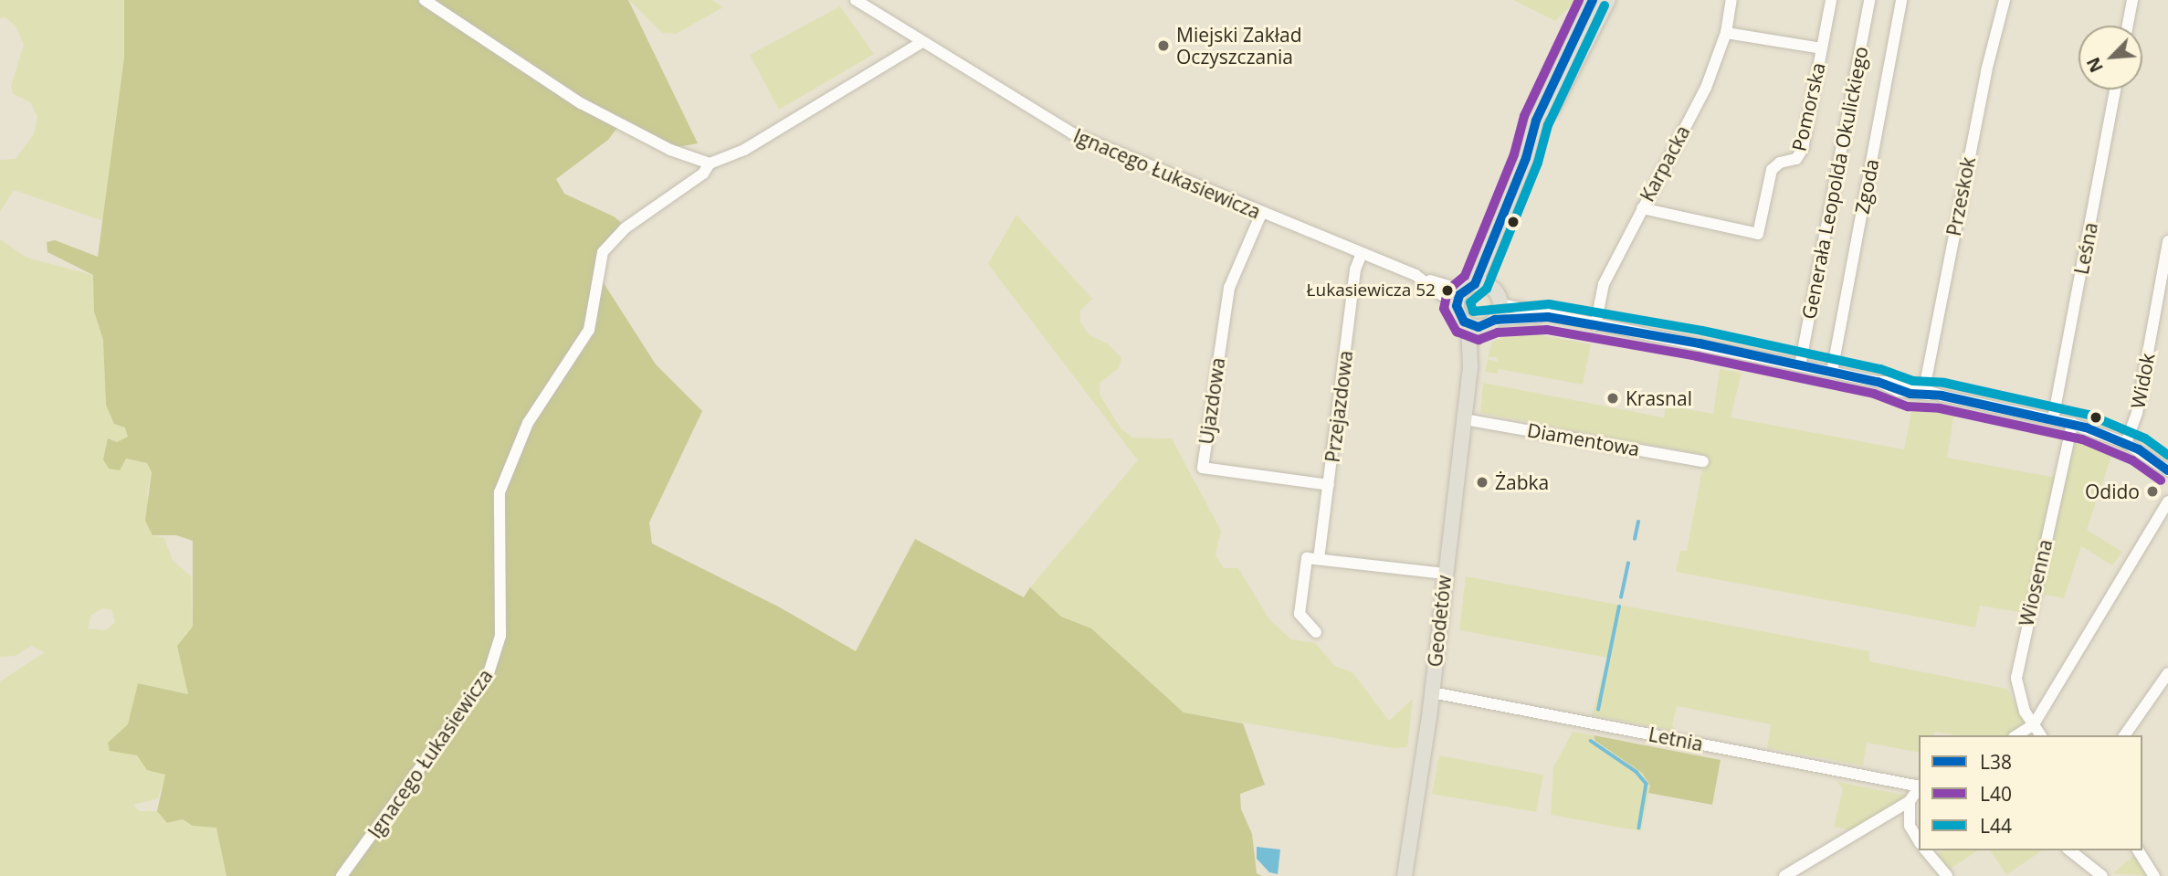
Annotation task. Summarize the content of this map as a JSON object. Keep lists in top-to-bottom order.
{
  "streets": {
    "main road": ["Geodetów"],
    "street": [
      "Pomorska",
      "Karpacka",
      "Ignacego Łukasiewicza",
      "Generała Leopolda Okulickiego",
      "Zgoda",
      "Przeskok",
      "Leśna",
      "Widok",
      "Ujazdowa",
      "Przejazdowa",
      "Diamentowa",
      "Wiosenna",
      "Letnia"
    ]
  },
  "crossings": [
    ["Pomorska", "Karpacka"],
    ["Ignacego Łukasiewicza", "Ujazdowa"],
    ["Ignacego Łukasiewicza", "Przejazdowa"],
    ["Ujazdowa", "Przejazdowa"],
    ["Diamentowa", "Geodetów"],
    ["Geodetów", "Letnia"]
  ],
  "places": [
    "Miejski Zakład Oczyszczania",
    "Łukasiewicza 52",
    "Krasnal",
    "Żabka",
    "Odido"
  ],
  "lines": ["transit line L38", "transit line L40", "transit line L44"],
  "legend": ["L38", "L40", "L44"],
  "north": "bottom left"
}
